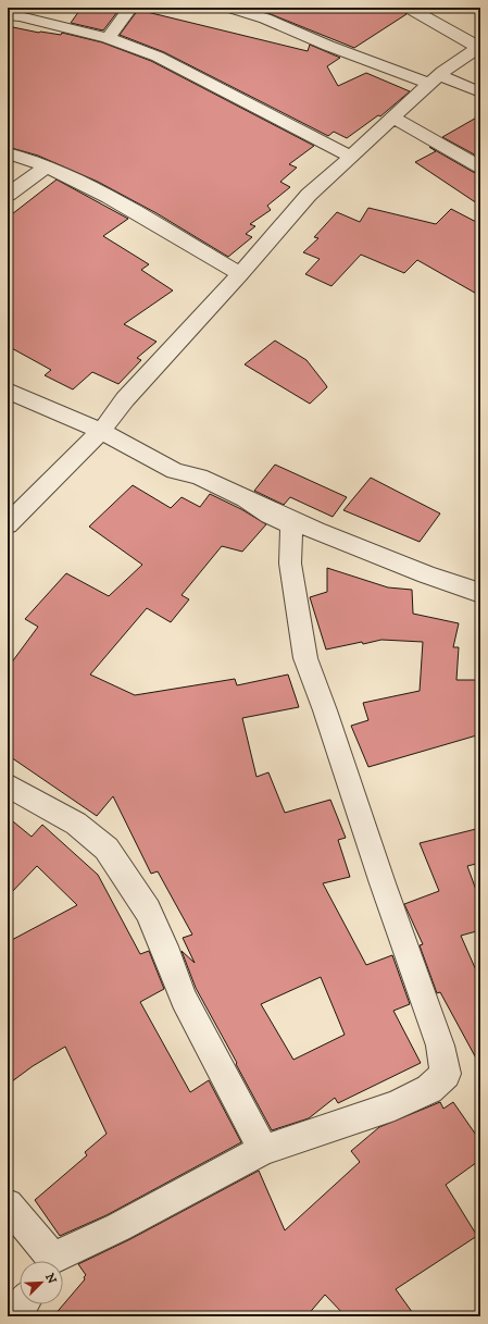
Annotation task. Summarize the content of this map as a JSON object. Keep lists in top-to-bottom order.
{
  "north": "top right"
}
